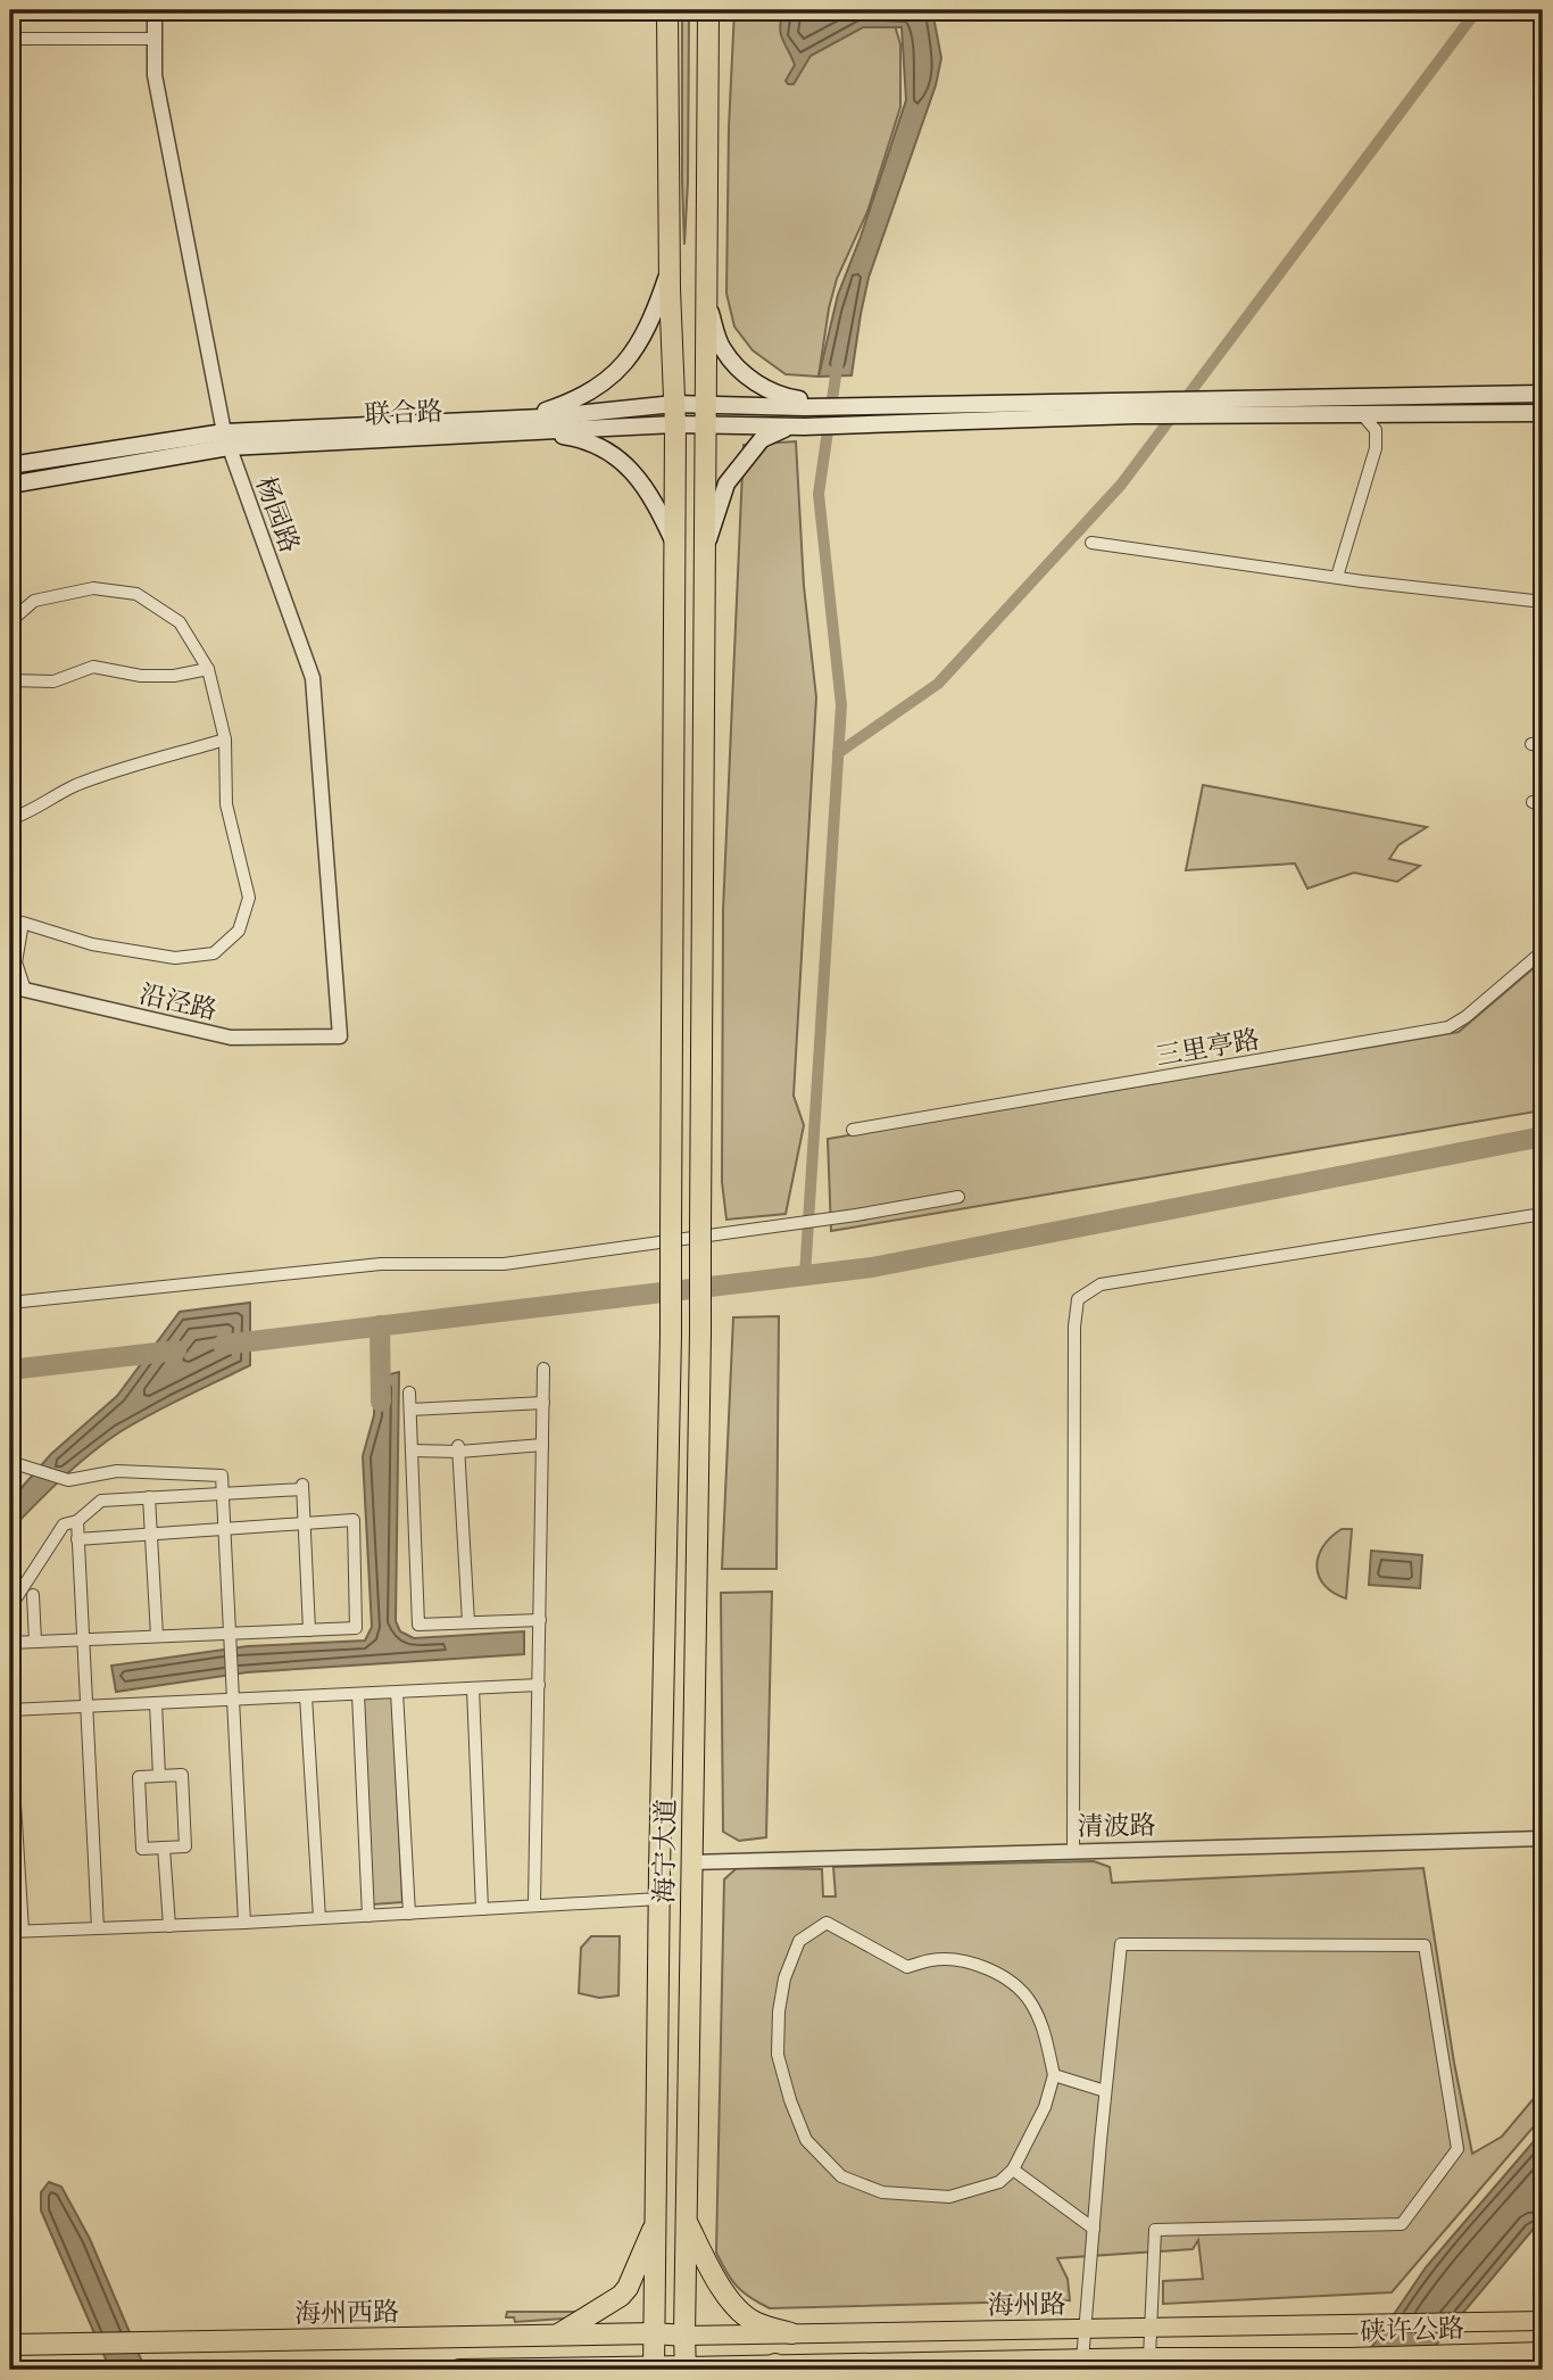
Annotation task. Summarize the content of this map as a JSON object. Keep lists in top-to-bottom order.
{
  "streets": {
    "highway": ["海宁大道", "海州西路"],
    "main road": ["海州路", "硖许公路"],
    "street": [
      "杨园路",
      "沿泾路",
      "三里亭路",
      "清波路"
    ]
  },
  "crossings": [
    ["杨园路", "沿泾路"],
    ["清波路", "海宁大道"],
    ["海宁大道", "海州路"],
    ["海宁大道", "海州西路"],
    ["海州路", "海州西路"],
    ["海州路", "硖许公路"]
  ]
}
